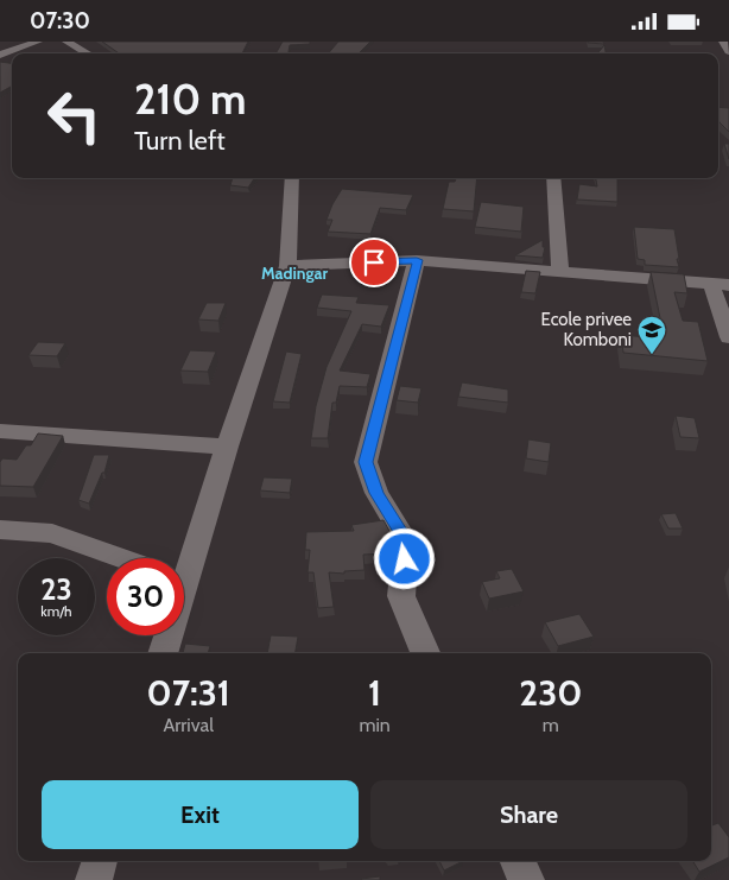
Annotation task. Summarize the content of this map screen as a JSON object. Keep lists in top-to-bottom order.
{
  "districts": ["Madingar"],
  "places": {
    "school or university": ["Ecole privee Komboni"]
  },
  "page": {
    "status": "07:30",
    "turn": ["210 m", "Turn left"],
    "speed": "23 km/h",
    "limit": "30",
    "eta": [
      "07:31",
      "Arrival",
      "1",
      "min",
      "230",
      "m"
    ],
    "buttons": ["Exit", "Share"]
  }
}
